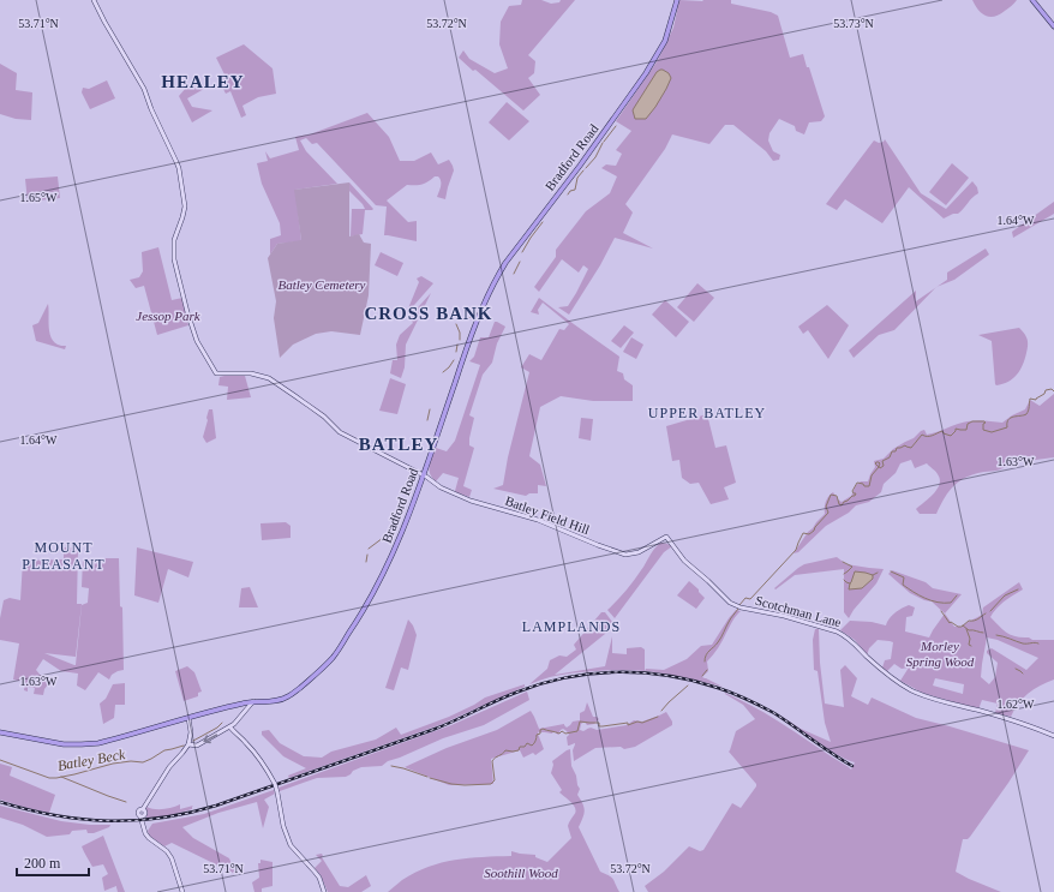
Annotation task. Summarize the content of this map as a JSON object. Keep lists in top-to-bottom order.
{
  "streets": {
    "main road": ["Bradford Road", "Batley Field Hill", "Scotchman Lane"]
  },
  "crossings": [
    ["Bradford Road", "Batley Field Hill"],
    ["Batley Field Hill", "Scotchman Lane"]
  ],
  "districts": [
    "HEALEY",
    "CROSS BANK",
    "UPPER BATLEY",
    "BATLEY",
    "MOUNT PLEASANT",
    "LAMPLANDS"
  ],
  "water": ["Batley Beck"],
  "parks": [
    "Batley Cemetery",
    "Jessop Park",
    "Morley Spring Wood",
    "Soothill Wood"
  ],
  "scale_bar": "200 m",
  "coordinates": [
    "53.71°N",
    "53.72°N",
    "53.73°N",
    "1.65°W",
    "1.64°W",
    "1.63°W",
    "1.62°W"
  ]
}
